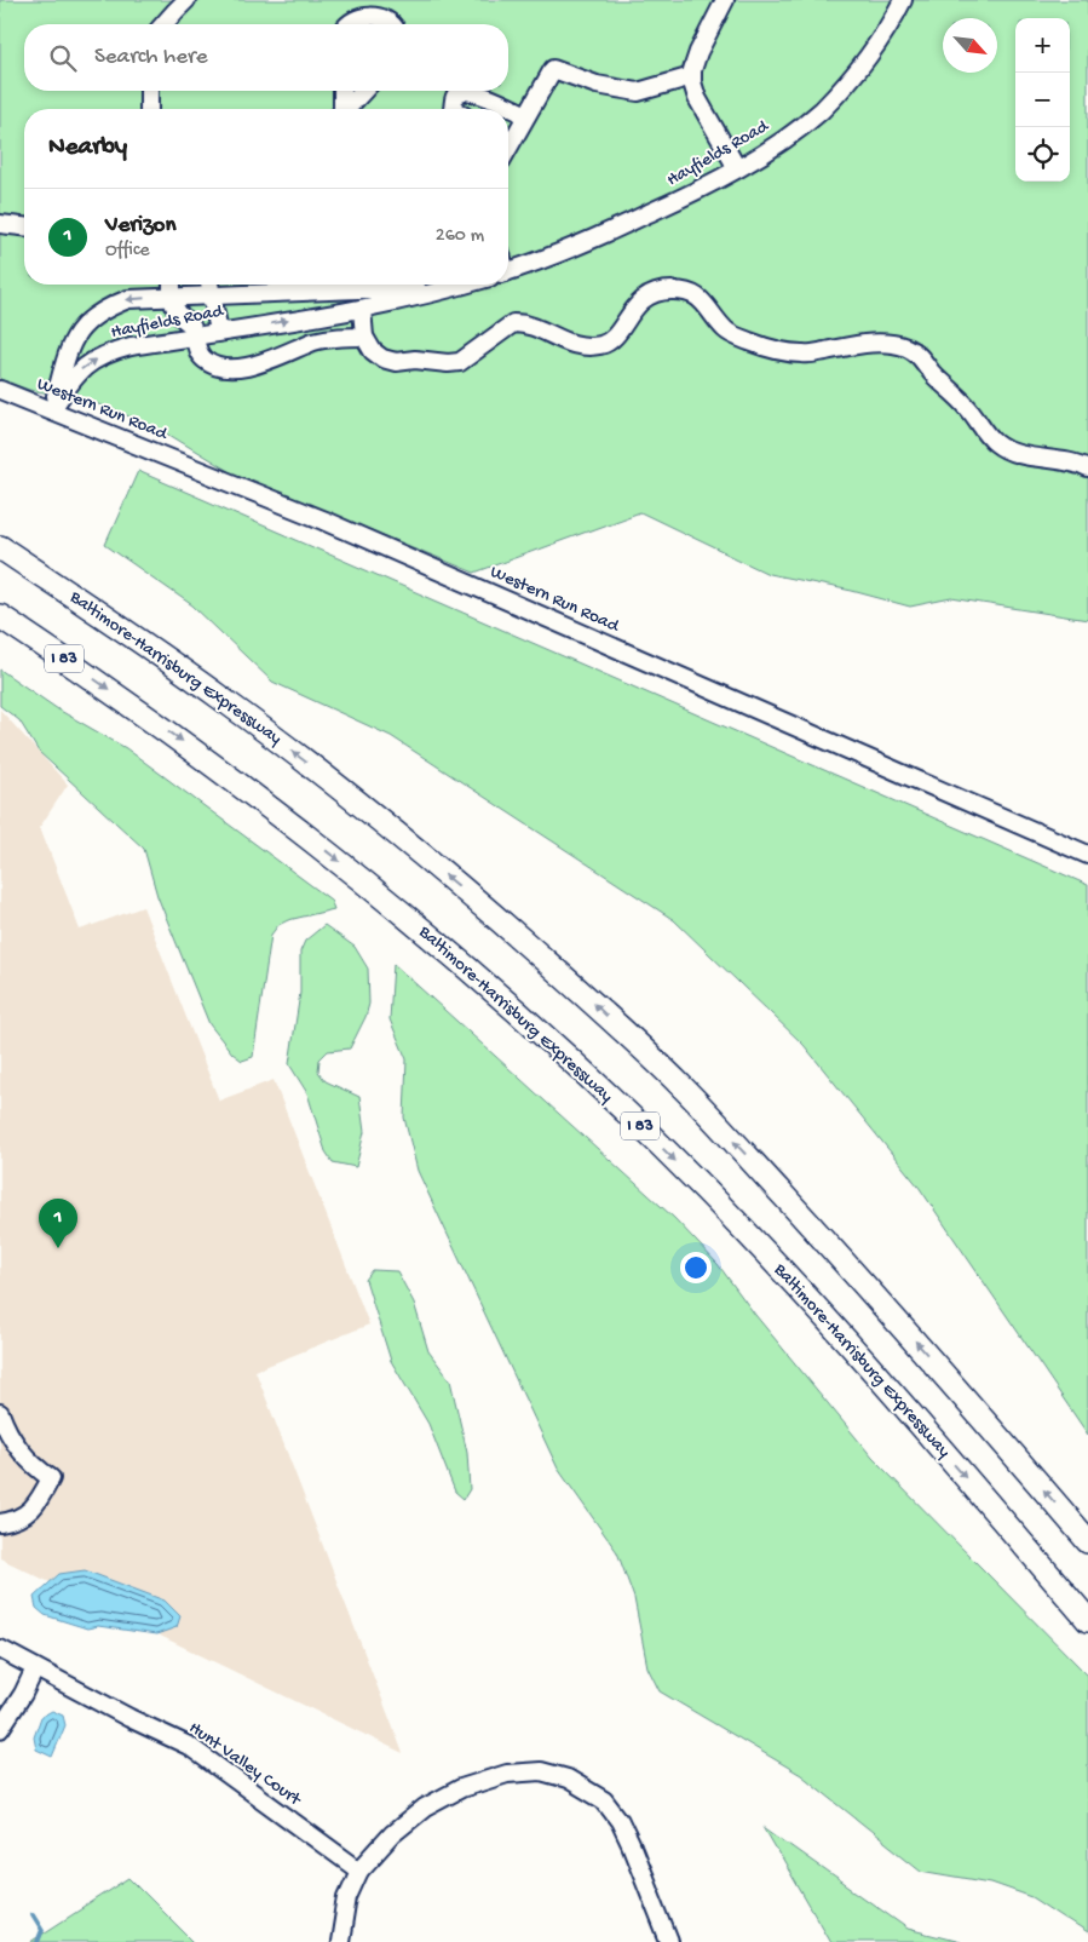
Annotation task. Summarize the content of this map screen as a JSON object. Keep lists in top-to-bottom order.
{
  "streets": {
    "highway": ["I 83", "Baltimore-Harrisburg Expressway"],
    "street": ["Hayfields Road", "Western Run Road", "Hunt Valley Court"]
  },
  "crossings": [
    ["Hayfields Road", "Western Run Road"]
  ],
  "north": "bottom right",
  "page": {
    "map_buttons": ["+", "−"],
    "search": "Search here",
    "heading": "Nearby",
    "list": [
      {
        "mark": "1",
        "name": "Verizon",
        "note": "Office",
        "value": "260 m"
      }
    ],
    "pins": "1"
  }
}
